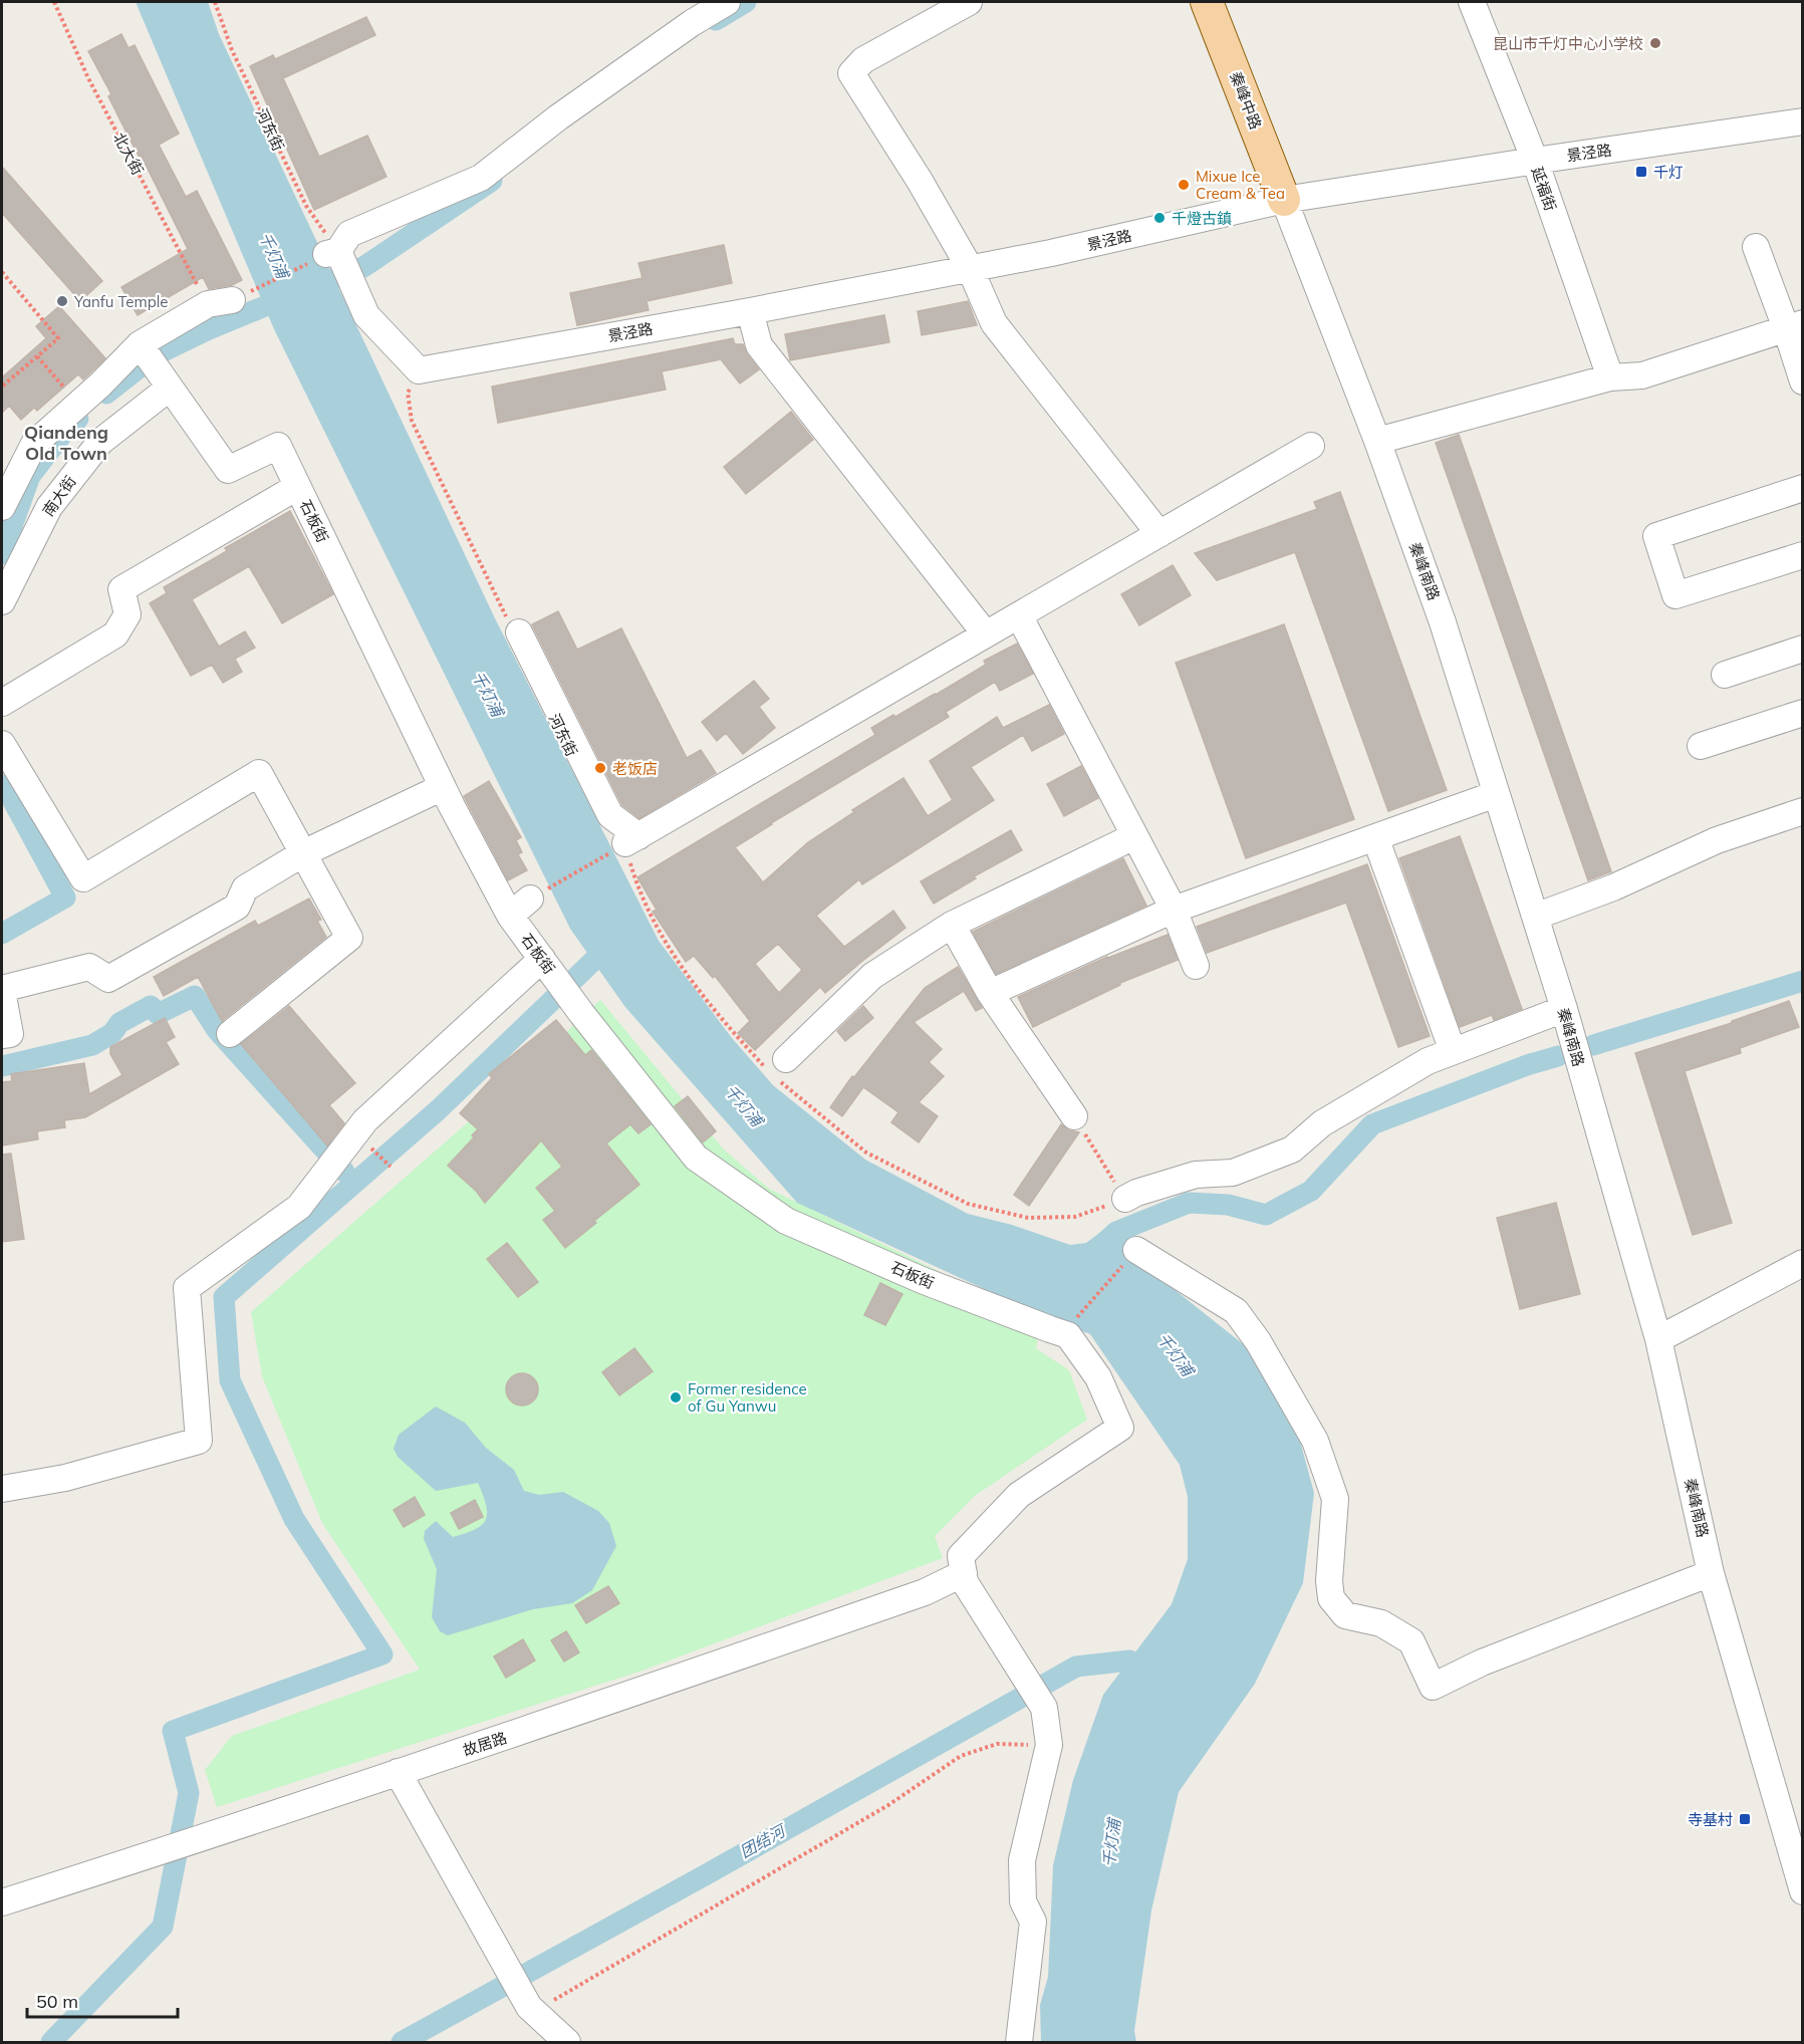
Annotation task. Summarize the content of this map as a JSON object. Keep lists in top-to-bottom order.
{
  "streets": {
    "main road": ["秦峰中路"],
    "street": [
      "河东街",
      "景泾路",
      "延福街",
      "南大街",
      "石板街",
      "秦峰南路",
      "故居路"
    ],
    "path": ["北大街"]
  },
  "crossings": [
    ["秦峰中路", "景泾路"],
    ["秦峰中路", "秦峰南路"],
    ["景泾路", "延福街"],
    ["景泾路", "秦峰南路"],
    ["南大街", "石板街"]
  ],
  "districts": ["Qiandeng Old Town"],
  "water": ["千灯浦", "团结河"],
  "places": {
    "other": [
      "昆山市千灯中心小学校",
      "Mixue Ice Cream & Tea",
      "千燈古鎮",
      "Yanfu Temple",
      "老饭店",
      "Former residence of Gu Yanwu"
    ],
    "transit": ["千灯", "寺基村"]
  },
  "scale_bar": "50 m"
}
